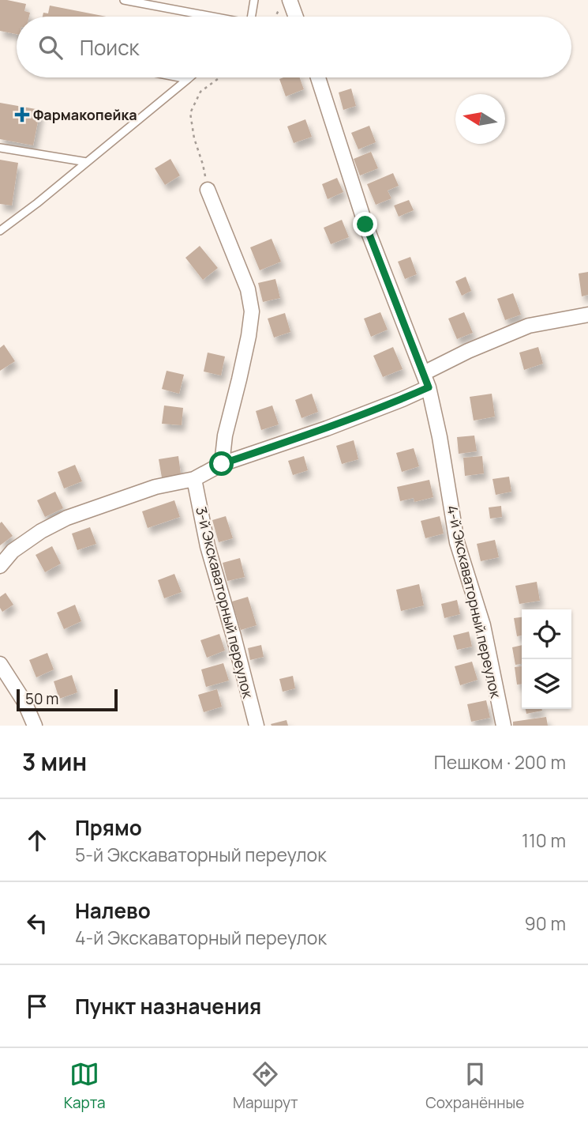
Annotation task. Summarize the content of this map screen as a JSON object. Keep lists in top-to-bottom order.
{
  "streets": {
    "street": ["4-й Экскаваторный переулок", "3-й Экскаваторный переулок"]
  },
  "places": {
    "health": ["Фармакопейка"]
  },
  "scale_bar": "50 m",
  "north": "left",
  "page": {
    "search": "Поиск",
    "scale": "50 m",
    "heading": ["3 мин", "Пешком · 200 m"],
    "list": [
      ["Прямо", "5-й Экскаваторный переулок", "110 m"],
      ["Налево", "4-й Экскаваторный переулок", "90 m"],
      "Пункт назначения"
    ],
    "nav": ["Карта", "Маршрут", "Сохранённые"]
  }
}
